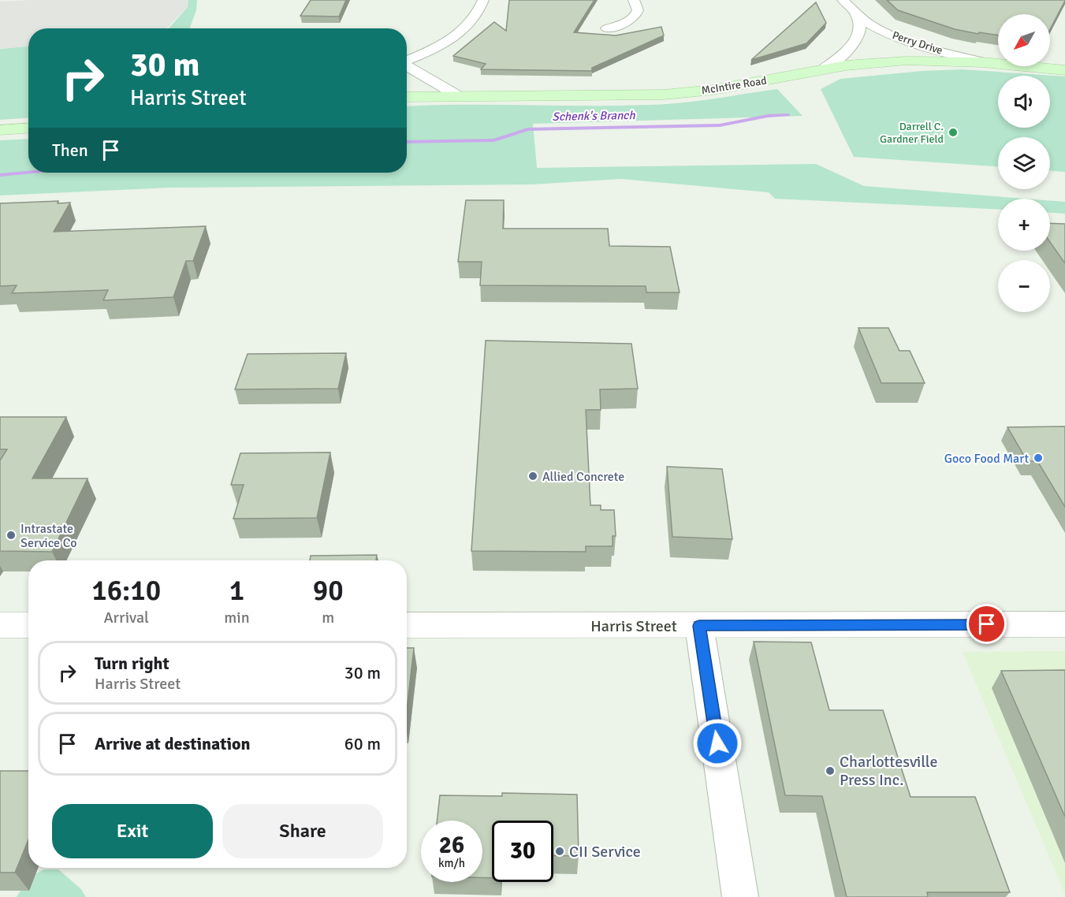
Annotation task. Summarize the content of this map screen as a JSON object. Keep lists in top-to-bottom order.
{
  "streets": {
    "main road": ["McIntire Road"],
    "street": ["Perry Drive", "Harris Street"]
  },
  "crossings": [
    ["Perry Drive", "McIntire Road"]
  ],
  "water": ["Schenk's Branch"],
  "places": [
    "Darrell C. Gardner Field",
    "Goco Food Mart",
    "Allied Concrete",
    "Intrastate Service Co",
    "Charlottesville Press Inc.",
    "CII Service"
  ],
  "north": "bottom left",
  "page": {
    "map_buttons": ["+", "−"],
    "turn": ["30 m", "Harris Street"],
    "then": "Then",
    "eta": [
      "16:10",
      "Arrival",
      "1",
      "min",
      "90",
      "m"
    ],
    "list": [
      {
        "name": "Turn right",
        "note": "Harris Street",
        "value": "30 m"
      },
      {
        "name": "Arrive at destination",
        "value": "60 m"
      }
    ],
    "buttons": ["Exit", "Share"],
    "speed": "26 km/h",
    "limit": "30"
  }
}
